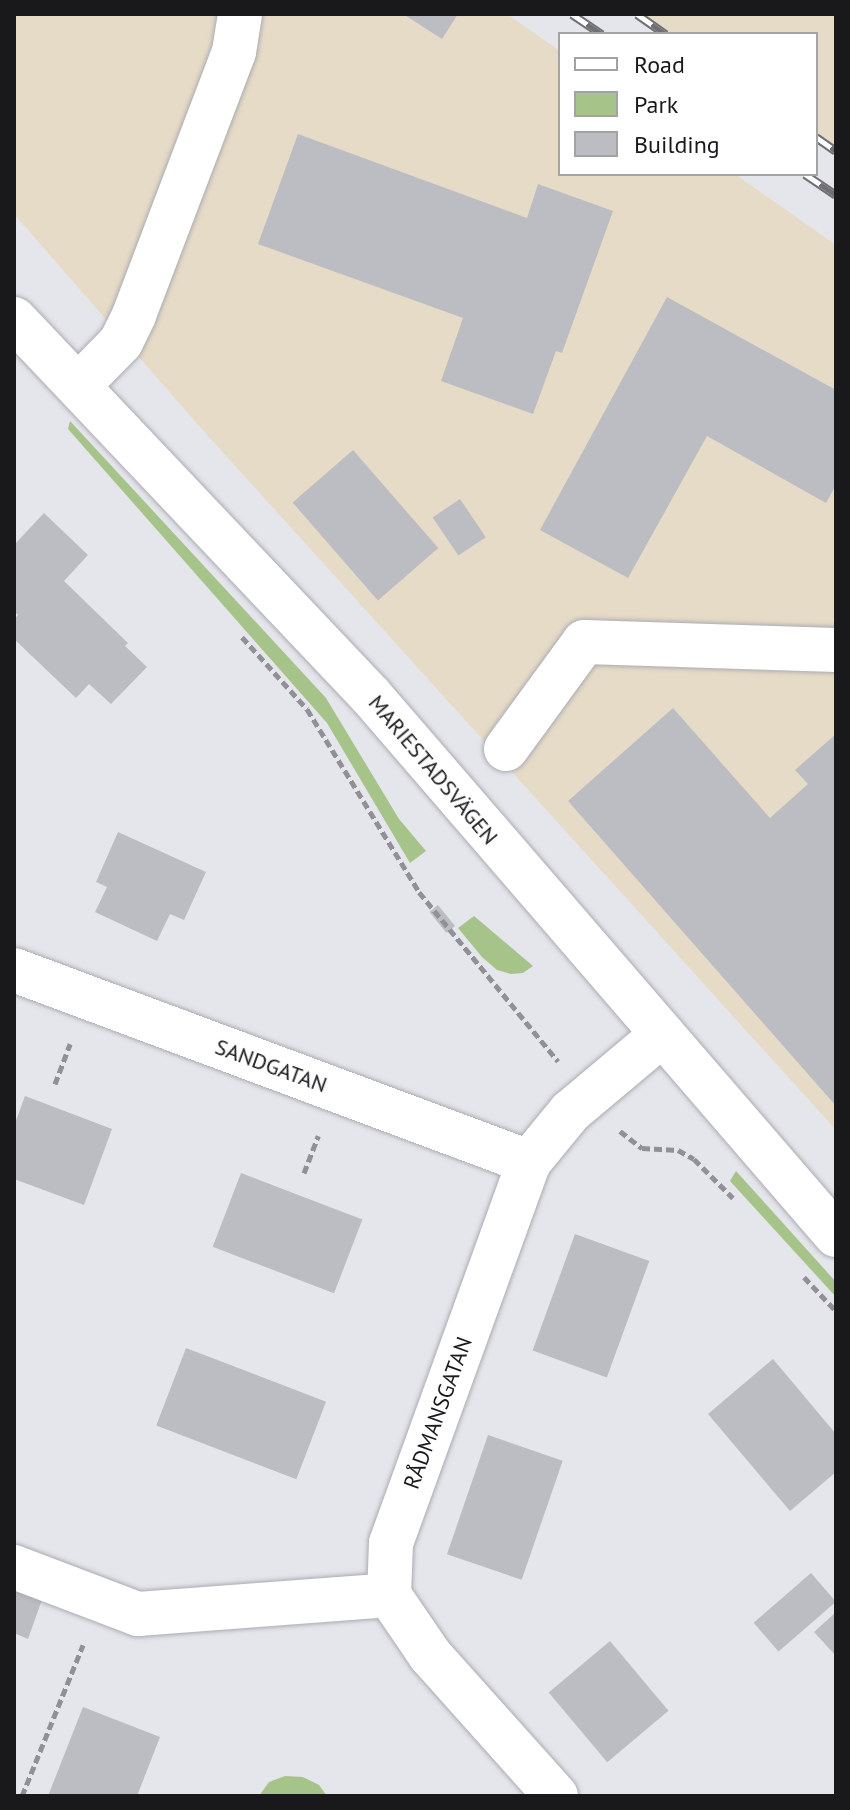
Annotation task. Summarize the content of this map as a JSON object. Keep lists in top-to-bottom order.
{
  "streets": {
    "street": ["MARIESTADSVÄGEN", "SANDGATAN", "RÅDMANSGATAN"]
  },
  "crossings": [
    ["MARIESTADSVÄGEN", "RÅDMANSGATAN"],
    ["SANDGATAN", "RÅDMANSGATAN"]
  ],
  "legend": ["Road", "Park", "Building"]
}
